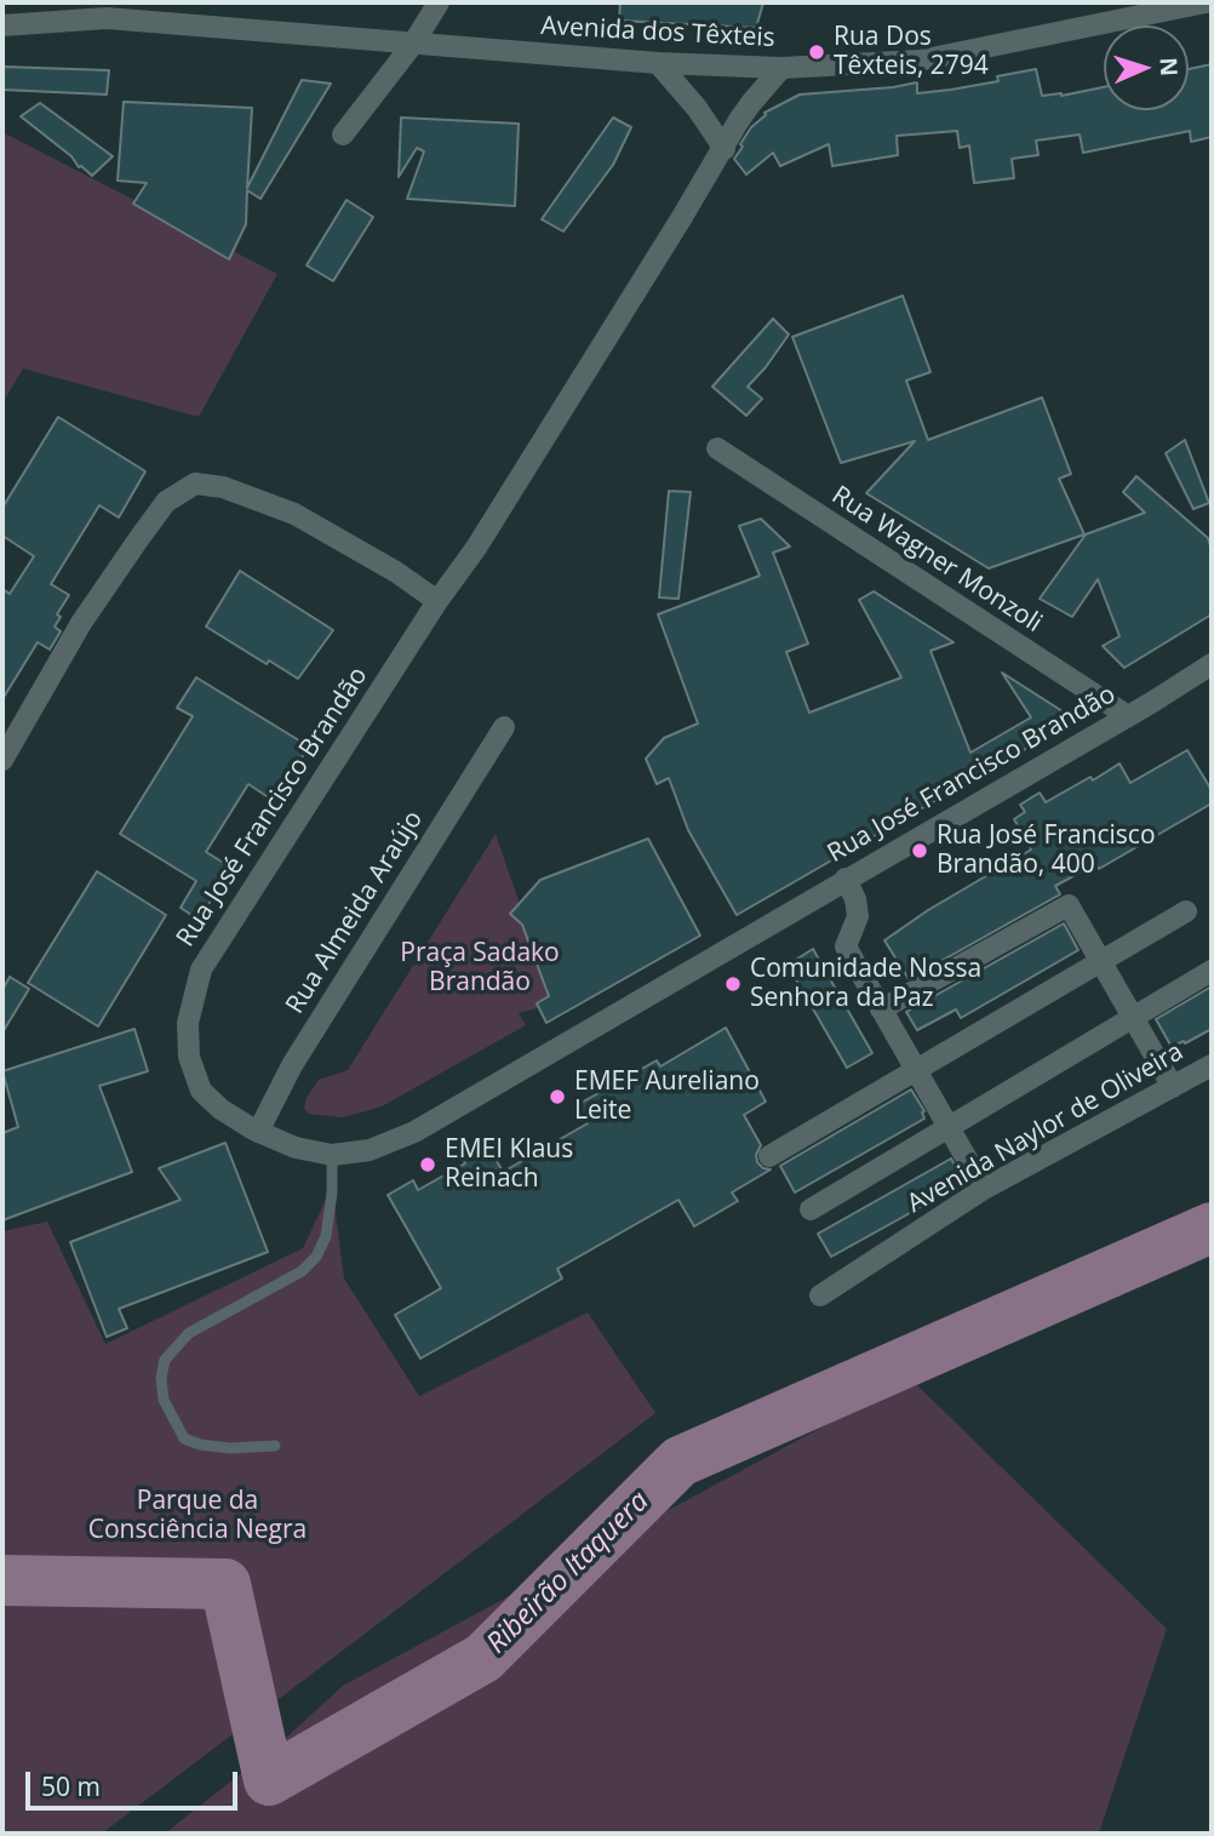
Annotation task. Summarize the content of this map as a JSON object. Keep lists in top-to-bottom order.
{
  "streets": {
    "street": [
      "Avenida dos Têxteis",
      "Rua Wagner Monzoli",
      "Rua José Francisco Brandão",
      "Rua Almeida Araújo",
      "Avenida Naylor de Oliveira"
    ]
  },
  "crossings": [
    ["Avenida dos Têxteis", "Rua José Francisco Brandão"],
    ["Rua Wagner Monzoli", "Rua José Francisco Brandão"],
    ["Rua José Francisco Brandão", "Rua Almeida Araújo"]
  ],
  "water": ["Ribeirão Itaquera"],
  "parks": ["Praça Sadako Brandão", "Parque da Consciência Negra"],
  "places": [
    "Rua Dos Têxteis, 2794",
    "Rua José Francisco Brandão, 400",
    "Comunidade Nossa Senhora da Paz",
    "EMEF Aureliano Leite",
    "EMEI Klaus Reinach"
  ],
  "scale_bar": "50 m",
  "north": "right"
}
